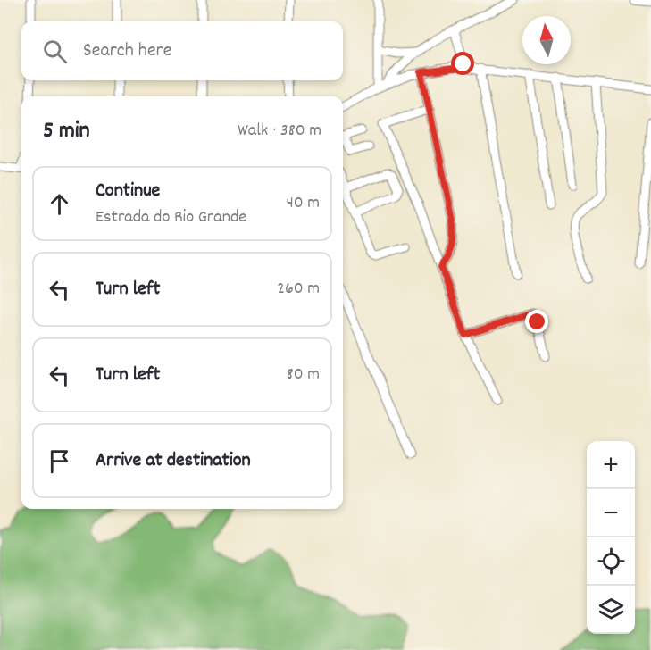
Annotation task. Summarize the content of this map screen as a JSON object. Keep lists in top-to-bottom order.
{
  "north": "top",
  "page": {
    "search": "Search here",
    "heading": ["5 min", "Walk · 380 m"],
    "list": [
      ["Continue", "Estrada do Rio Grande", "40 m"],
      ["Turn left", "260 m"],
      ["Turn left", "80 m"],
      "Arrive at destination"
    ],
    "map_buttons": ["+", "−"]
  }
}
